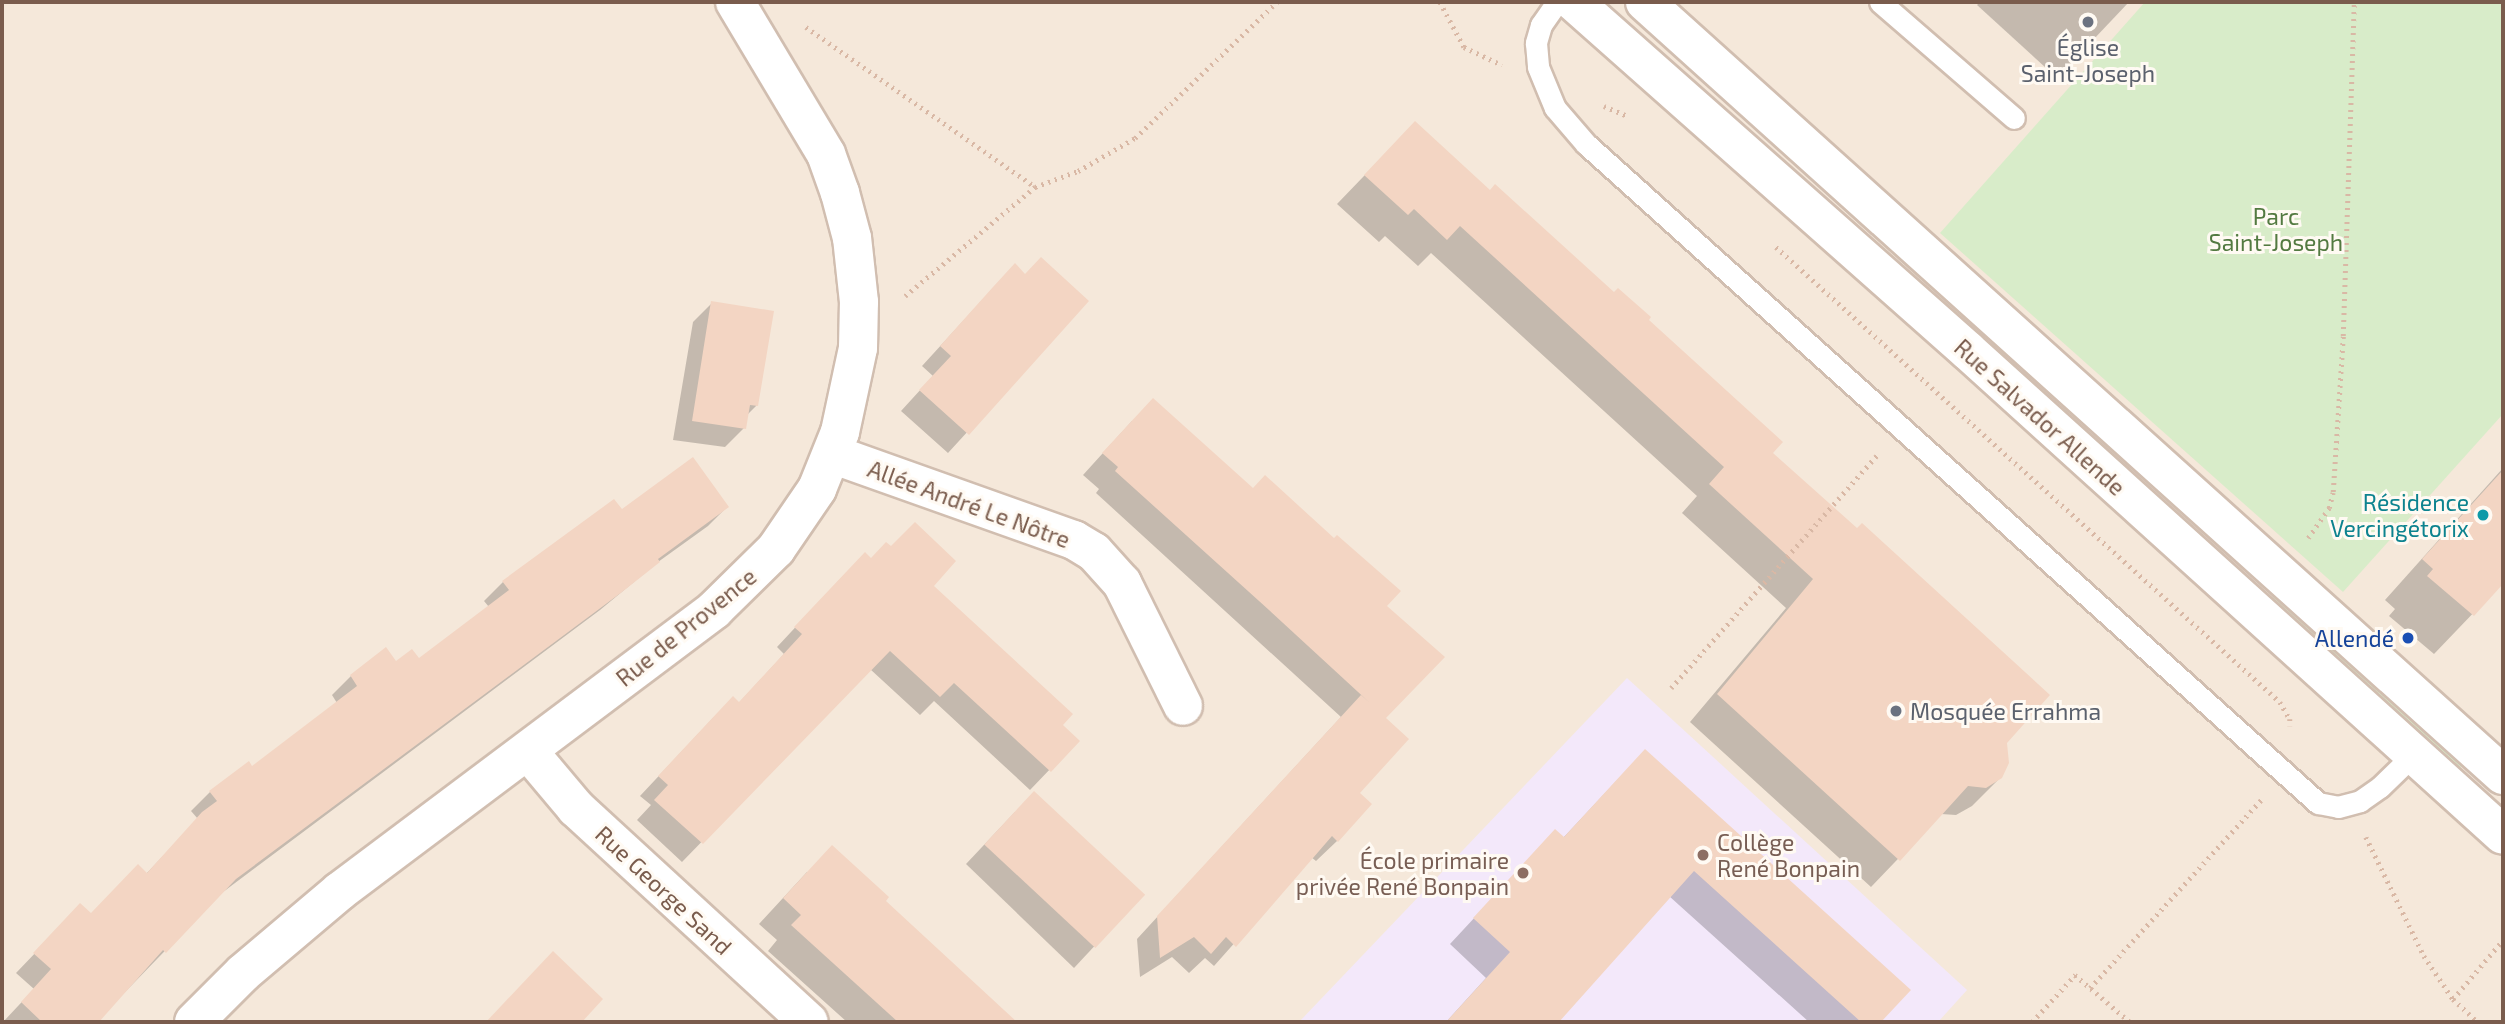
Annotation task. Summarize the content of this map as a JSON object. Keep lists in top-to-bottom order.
{
  "streets": {
    "street": [
      "Rue Salvador Allende",
      "Allée André Le Nôtre",
      "Rue de Provence",
      "Rue George Sand"
    ]
  },
  "crossings": [
    ["Allée André Le Nôtre", "Rue de Provence"],
    ["Rue de Provence", "Rue George Sand"]
  ],
  "parks": ["Parc Saint-Joseph"],
  "places": [
    "Église Saint-Joseph",
    "Résidence Vercingétorix",
    "Allendé",
    "Mosquée Errahma",
    "Collège René Bonpain",
    "École primaire privée René Bonpain"
  ]
}
